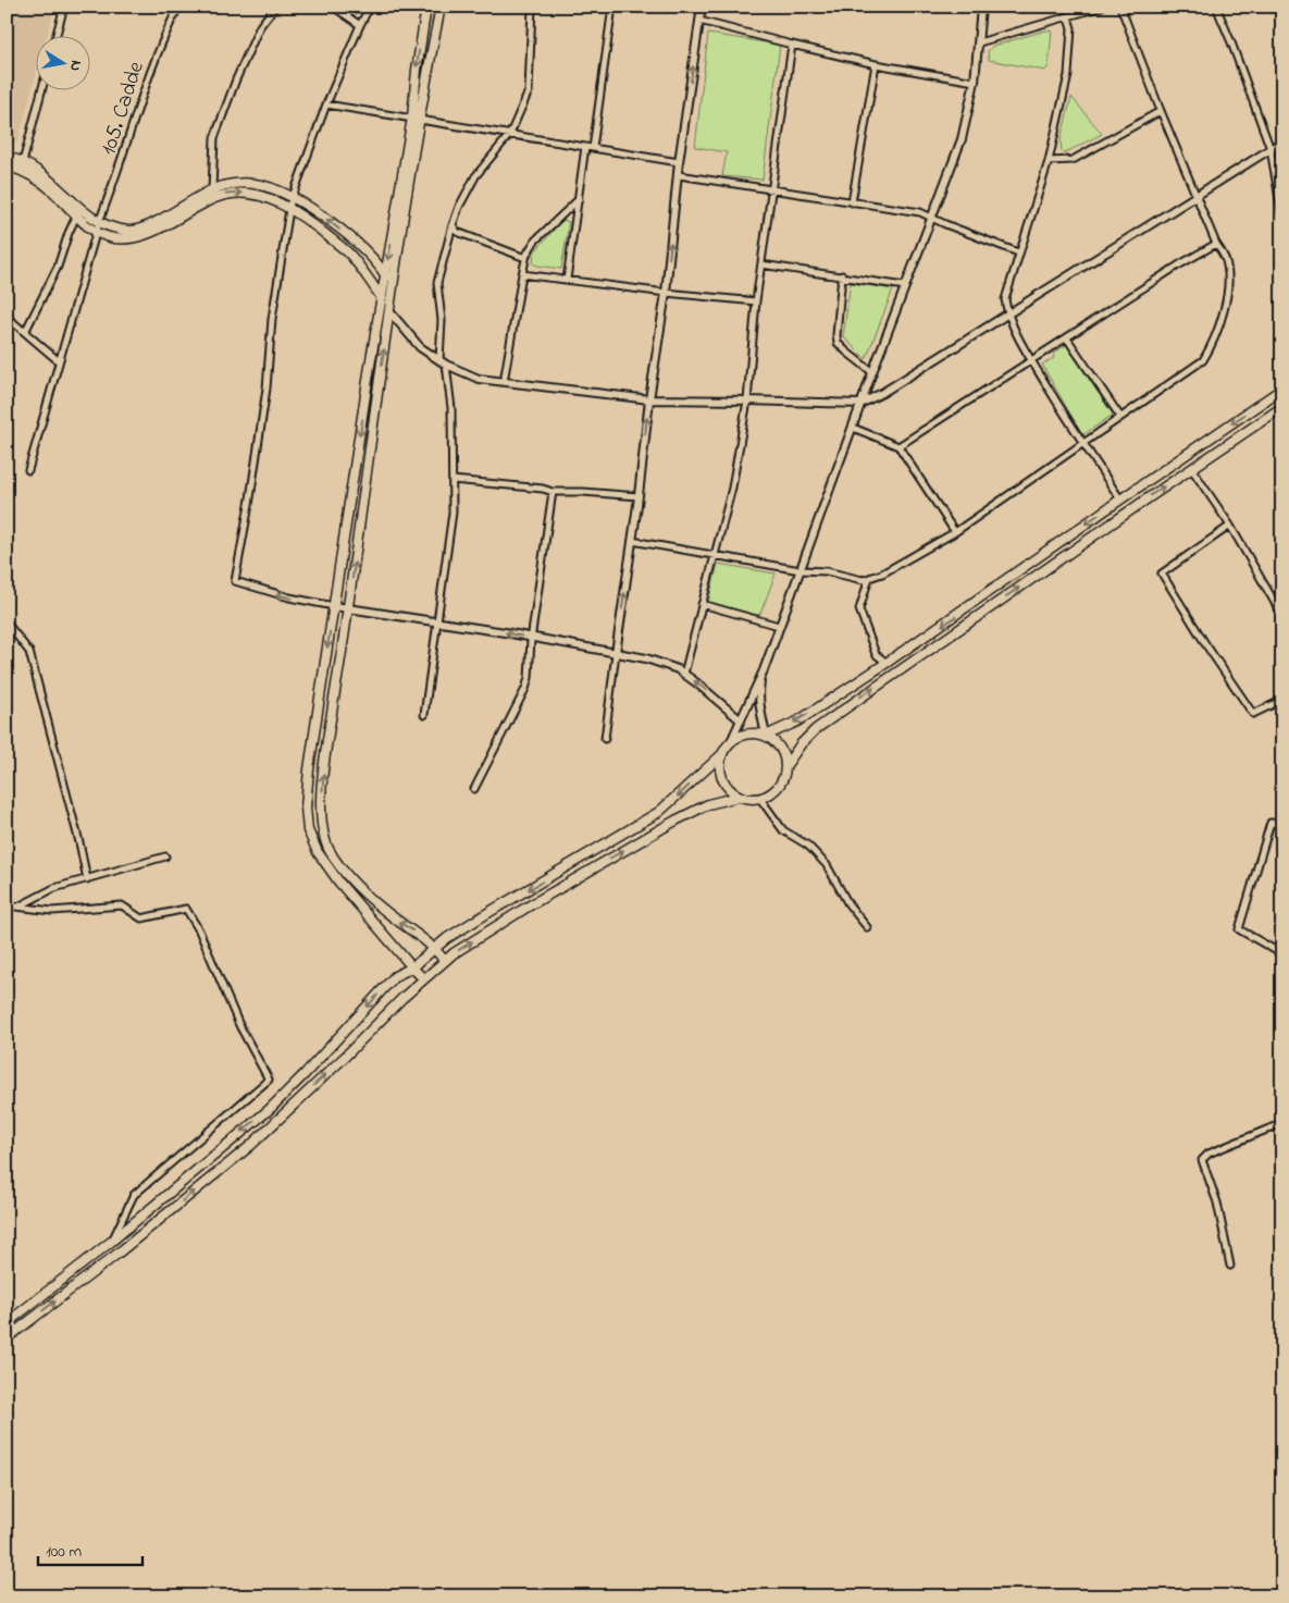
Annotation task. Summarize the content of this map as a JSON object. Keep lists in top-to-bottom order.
{
  "streets": {
    "street": ["105. Cadde"]
  },
  "scale_bar": "100 m",
  "north": "right"
}
